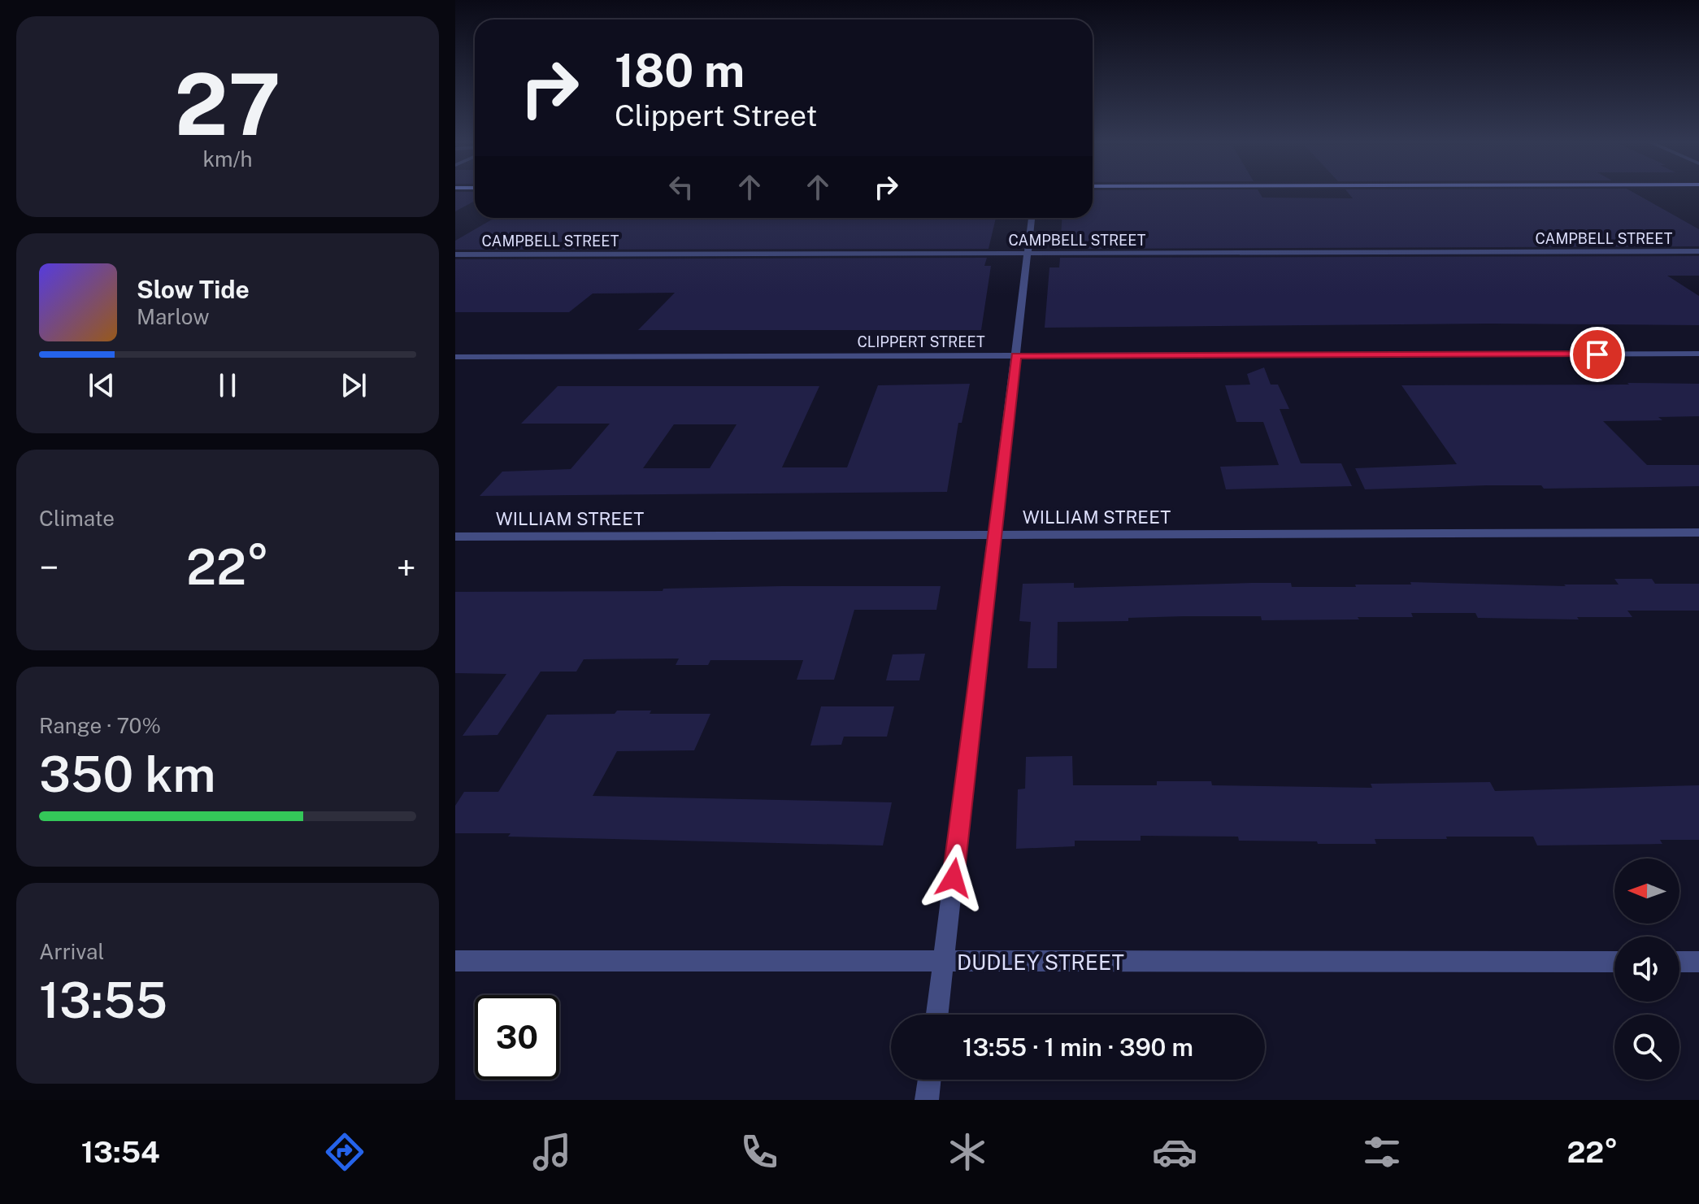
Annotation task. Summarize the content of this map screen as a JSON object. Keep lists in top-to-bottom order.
{
  "streets": {
    "street": [
      "CAMPBELL STREET",
      "CLIPPERT STREET",
      "WILLIAM STREET",
      "DUDLEY STREET"
    ]
  },
  "north": "left",
  "page": {
    "tile": [
      ["27", "km/h"],
      "Climate",
      ["Range · 70%", "350 km"],
      ["Arrival", "13:55"]
    ],
    "turn": ["180 m", "Clippert Street"],
    "song": ["Slow Tide", "Marlow"],
    "heat": ["−", "22°", "+"],
    "limit": "30",
    "trip": "13:55 · 1 min · 390 m",
    "tabs": ["13:54", "22°"]
  }
}
